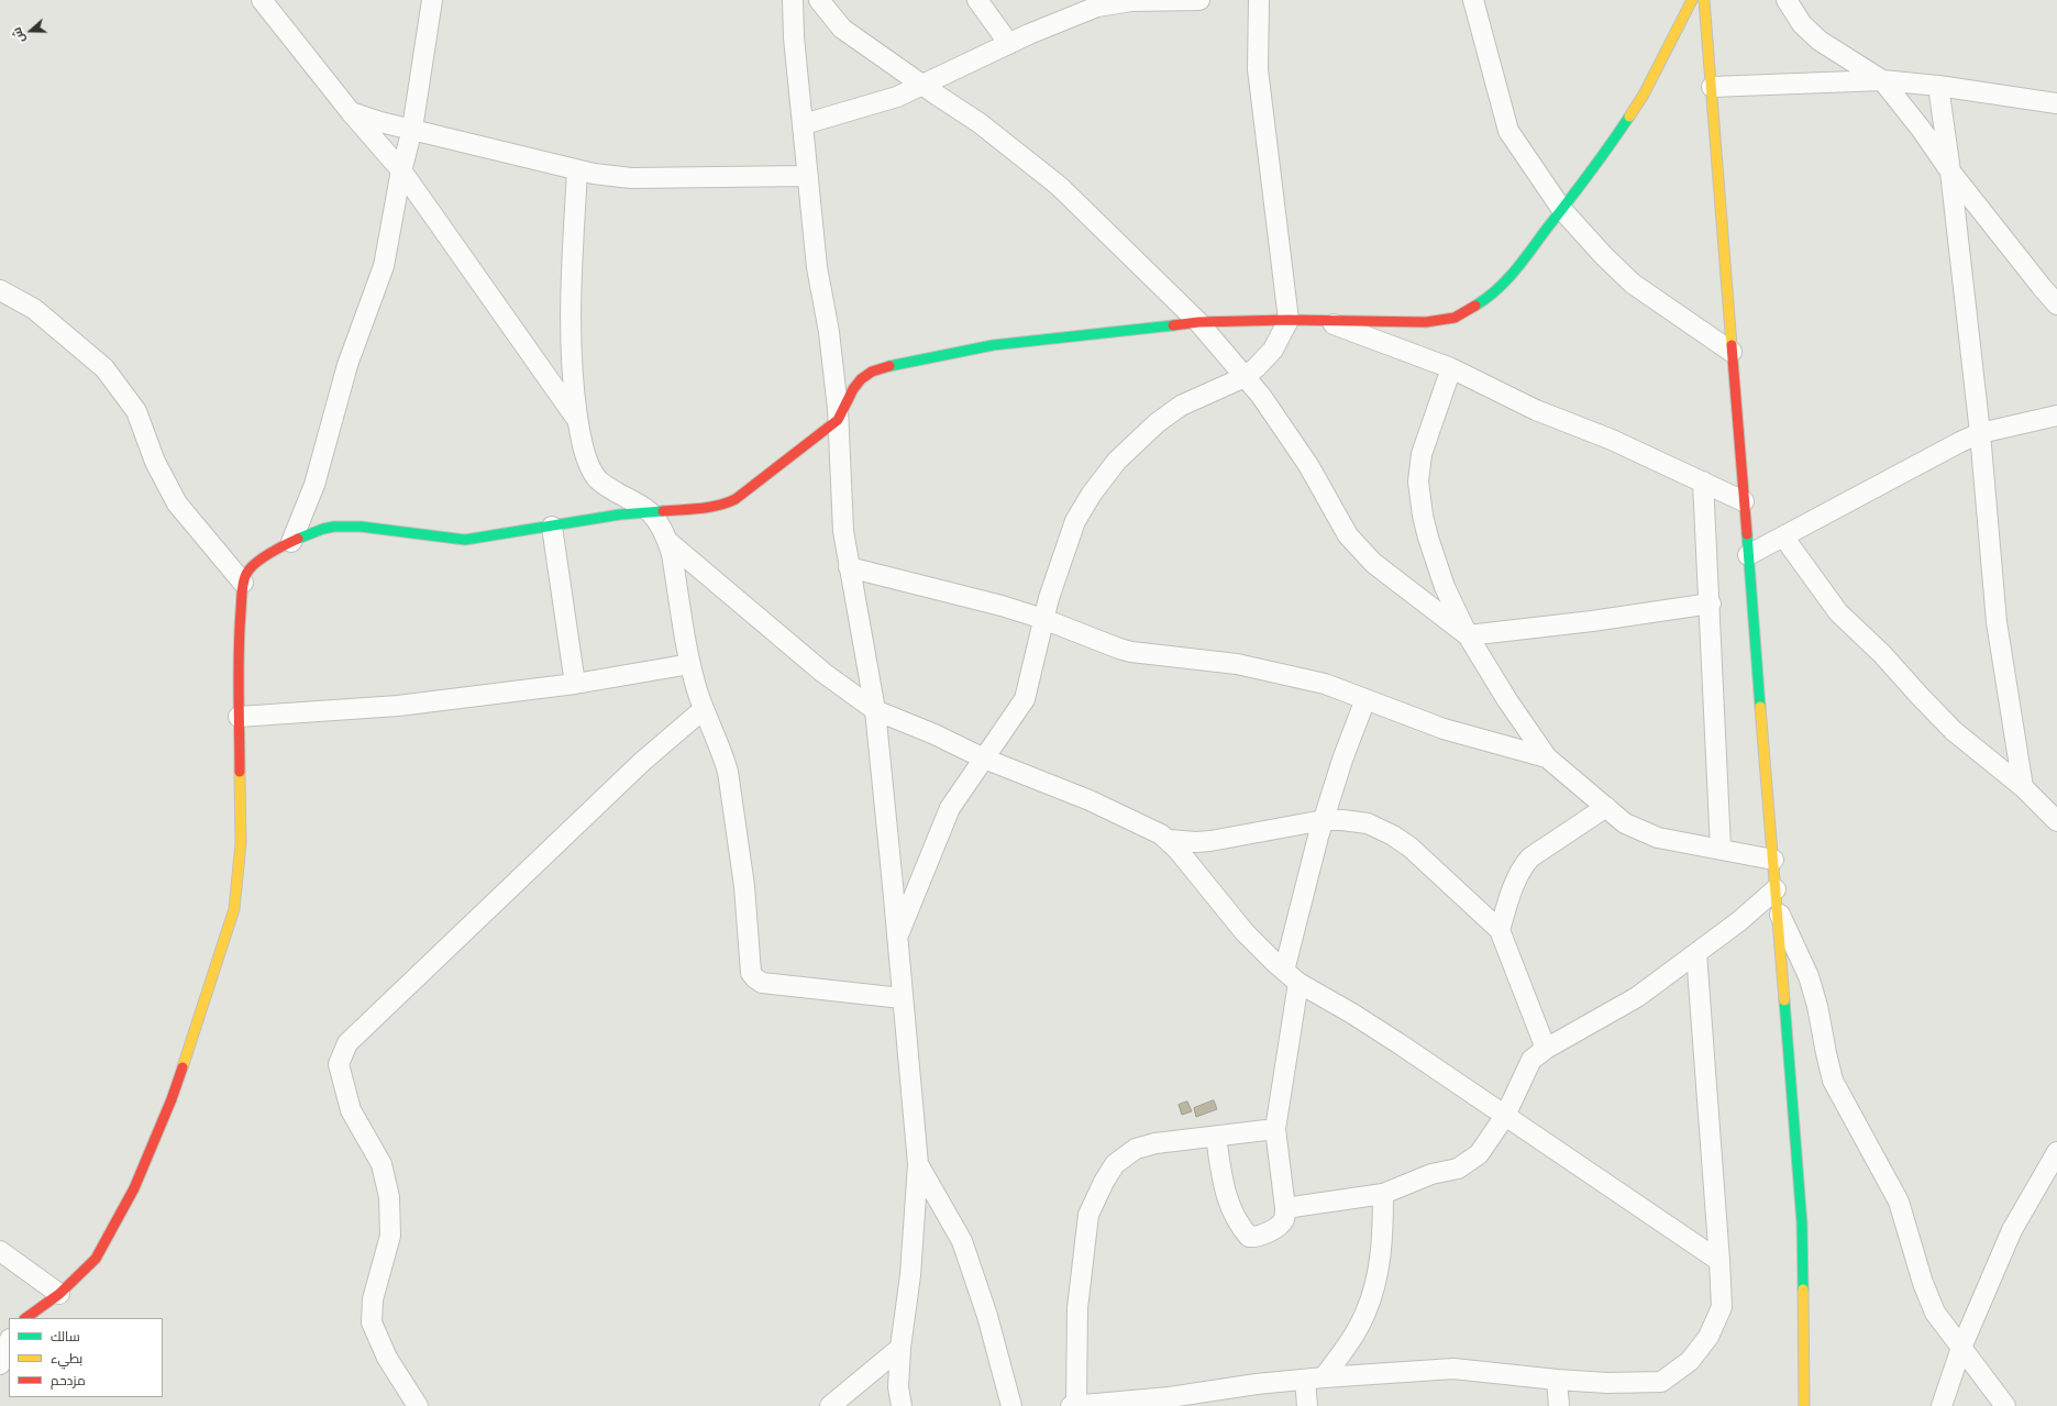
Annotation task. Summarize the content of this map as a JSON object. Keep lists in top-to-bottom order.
{
  "legend": ["سالك", "بطيء", "مزدحم"],
  "north": "left"
}
